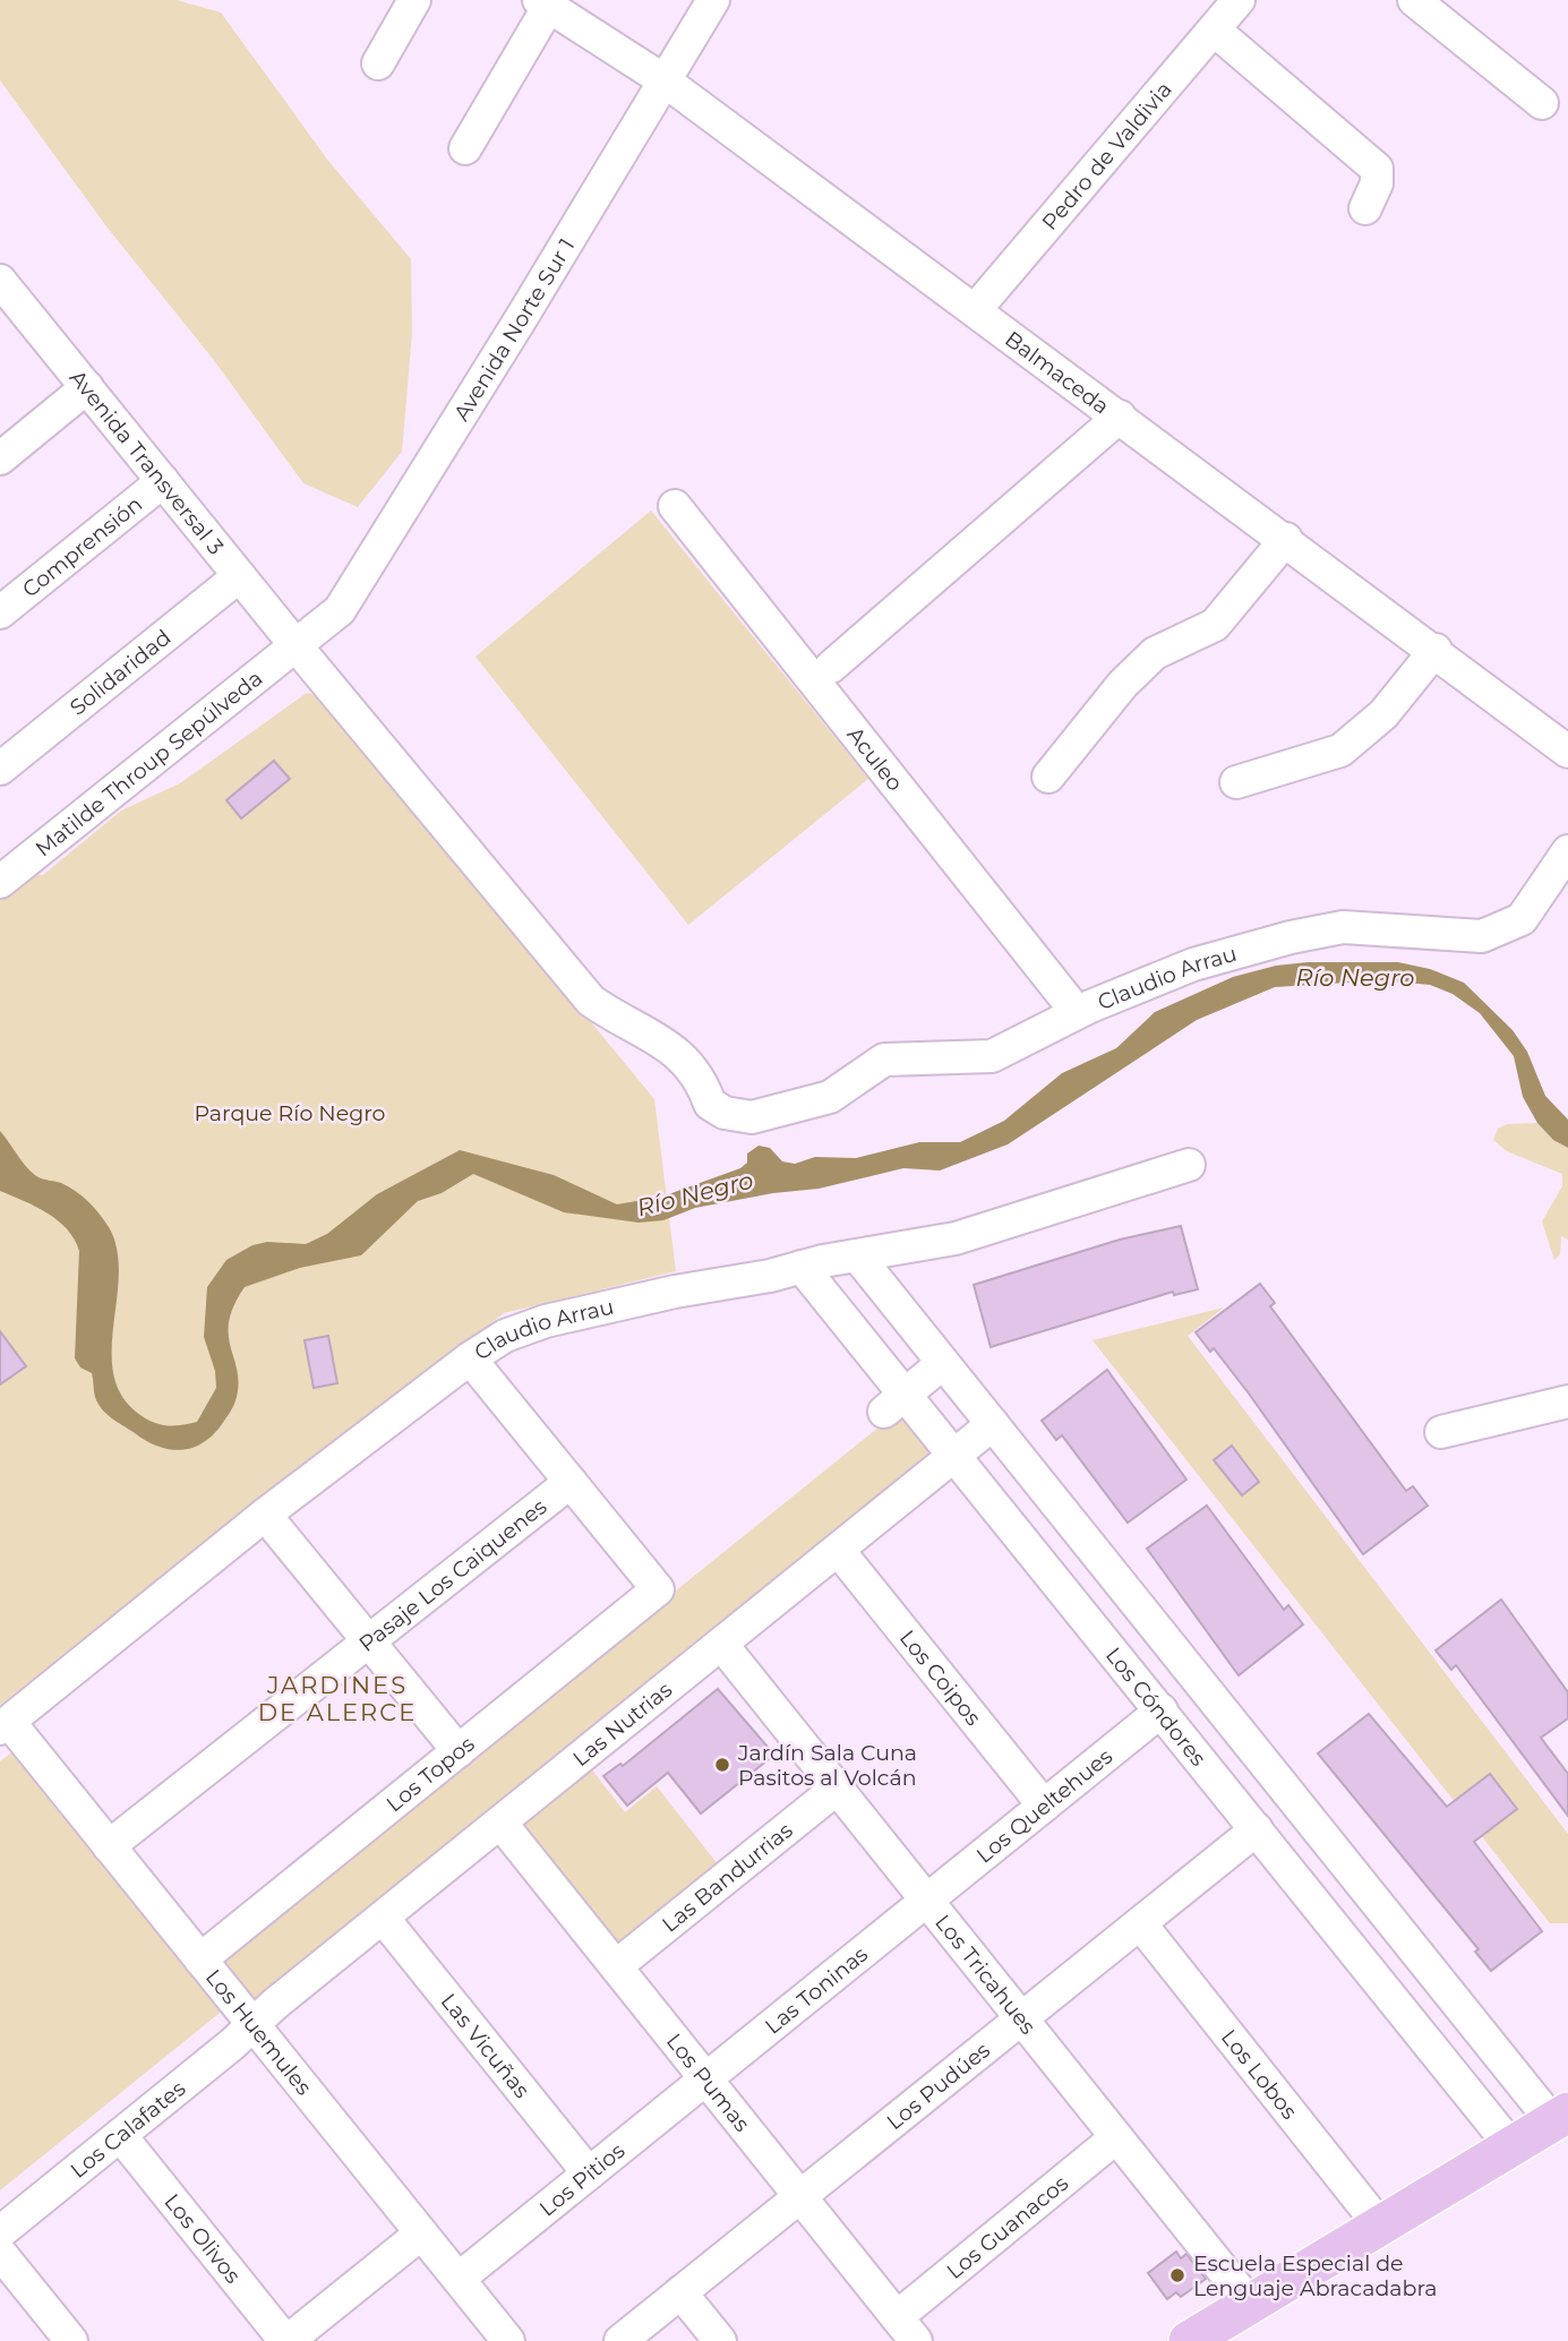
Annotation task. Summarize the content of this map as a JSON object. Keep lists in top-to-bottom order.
{
  "streets": {
    "street": [
      "Pedro de Valdivia",
      "Avenida Norte Sur 1",
      "Balmaceda",
      "Avenida Transversal 3",
      "Comprensión",
      "Solidaridad",
      "Aculeo",
      "Matilde Throup Sepúlveda",
      "Claudio Arrau",
      "Pasaje Los Caiquenes",
      "Los Coipos",
      "Los Cóndores",
      "Las Nutrias",
      "Los Topos",
      "Los Queltehues",
      "Las Bandurrias",
      "Los Tricahues",
      "Las Toninas",
      "Los Huemules",
      "Las Vicuñas",
      "Los Lobos",
      "Los Pumas",
      "Los Pudúes",
      "Los Calafates",
      "Los Pitios",
      "Los Guanacos",
      "Los Olivos"
    ]
  },
  "crossings": [
    ["Pedro de Valdivia", "Balmaceda"],
    ["Avenida Norte Sur 1", "Balmaceda"],
    ["Avenida Norte Sur 1", "Avenida Transversal 3"],
    ["Avenida Norte Sur 1", "Matilde Throup Sepúlveda"],
    ["Avenida Transversal 3", "Comprensión"],
    ["Avenida Transversal 3", "Solidaridad"],
    ["Avenida Transversal 3", "Matilde Throup Sepúlveda"],
    ["Avenida Transversal 3", "Claudio Arrau"],
    ["Aculeo", "Claudio Arrau"],
    ["Claudio Arrau", "Los Cóndores"],
    ["Claudio Arrau", "Los Huemules"],
    ["Pasaje Los Caiquenes", "Los Topos"],
    ["Pasaje Los Caiquenes", "Los Huemules"],
    ["Los Coipos", "Las Nutrias"],
    ["Los Coipos", "Los Queltehues"],
    ["Los Cóndores", "Las Nutrias"],
    ["Los Cóndores", "Los Queltehues"],
    ["Los Cóndores", "Los Pudúes"],
    ["Las Nutrias", "Los Tricahues"],
    ["Las Nutrias", "Los Huemules"],
    ["Las Nutrias", "Las Vicuñas"],
    ["Las Nutrias", "Los Pumas"],
    ["Las Nutrias", "Los Calafates"],
    ["Los Topos", "Los Huemules"],
    ["Los Queltehues", "Los Tricahues"],
    ["Los Queltehues", "Las Toninas"],
    ["Las Bandurrias", "Los Tricahues"],
    ["Las Bandurrias", "Los Pumas"],
    ["Los Tricahues", "Las Toninas"],
    ["Los Tricahues", "Los Pudúes"],
    ["Los Tricahues", "Los Guanacos"],
    ["Las Toninas", "Los Pumas"],
    ["Las Toninas", "Los Pitios"],
    ["Los Huemules", "Los Calafates"],
    ["Los Huemules", "Los Pitios"],
    ["Las Vicuñas", "Los Pitios"],
    ["Los Lobos", "Los Pudúes"],
    ["Los Pumas", "Los Pudúes"],
    ["Los Pumas", "Los Pitios"],
    ["Los Pumas", "Los Guanacos"],
    ["Los Calafates", "Los Olivos"]
  ],
  "districts": ["JARDINES DE ALERCE"],
  "water": ["Río Negro"],
  "parks": ["Parque Río Negro"],
  "places": ["Jardín Sala Cuna Pasitos al Volcán", "Escuela Especial de Lenguaje Abracadabra"]
}
